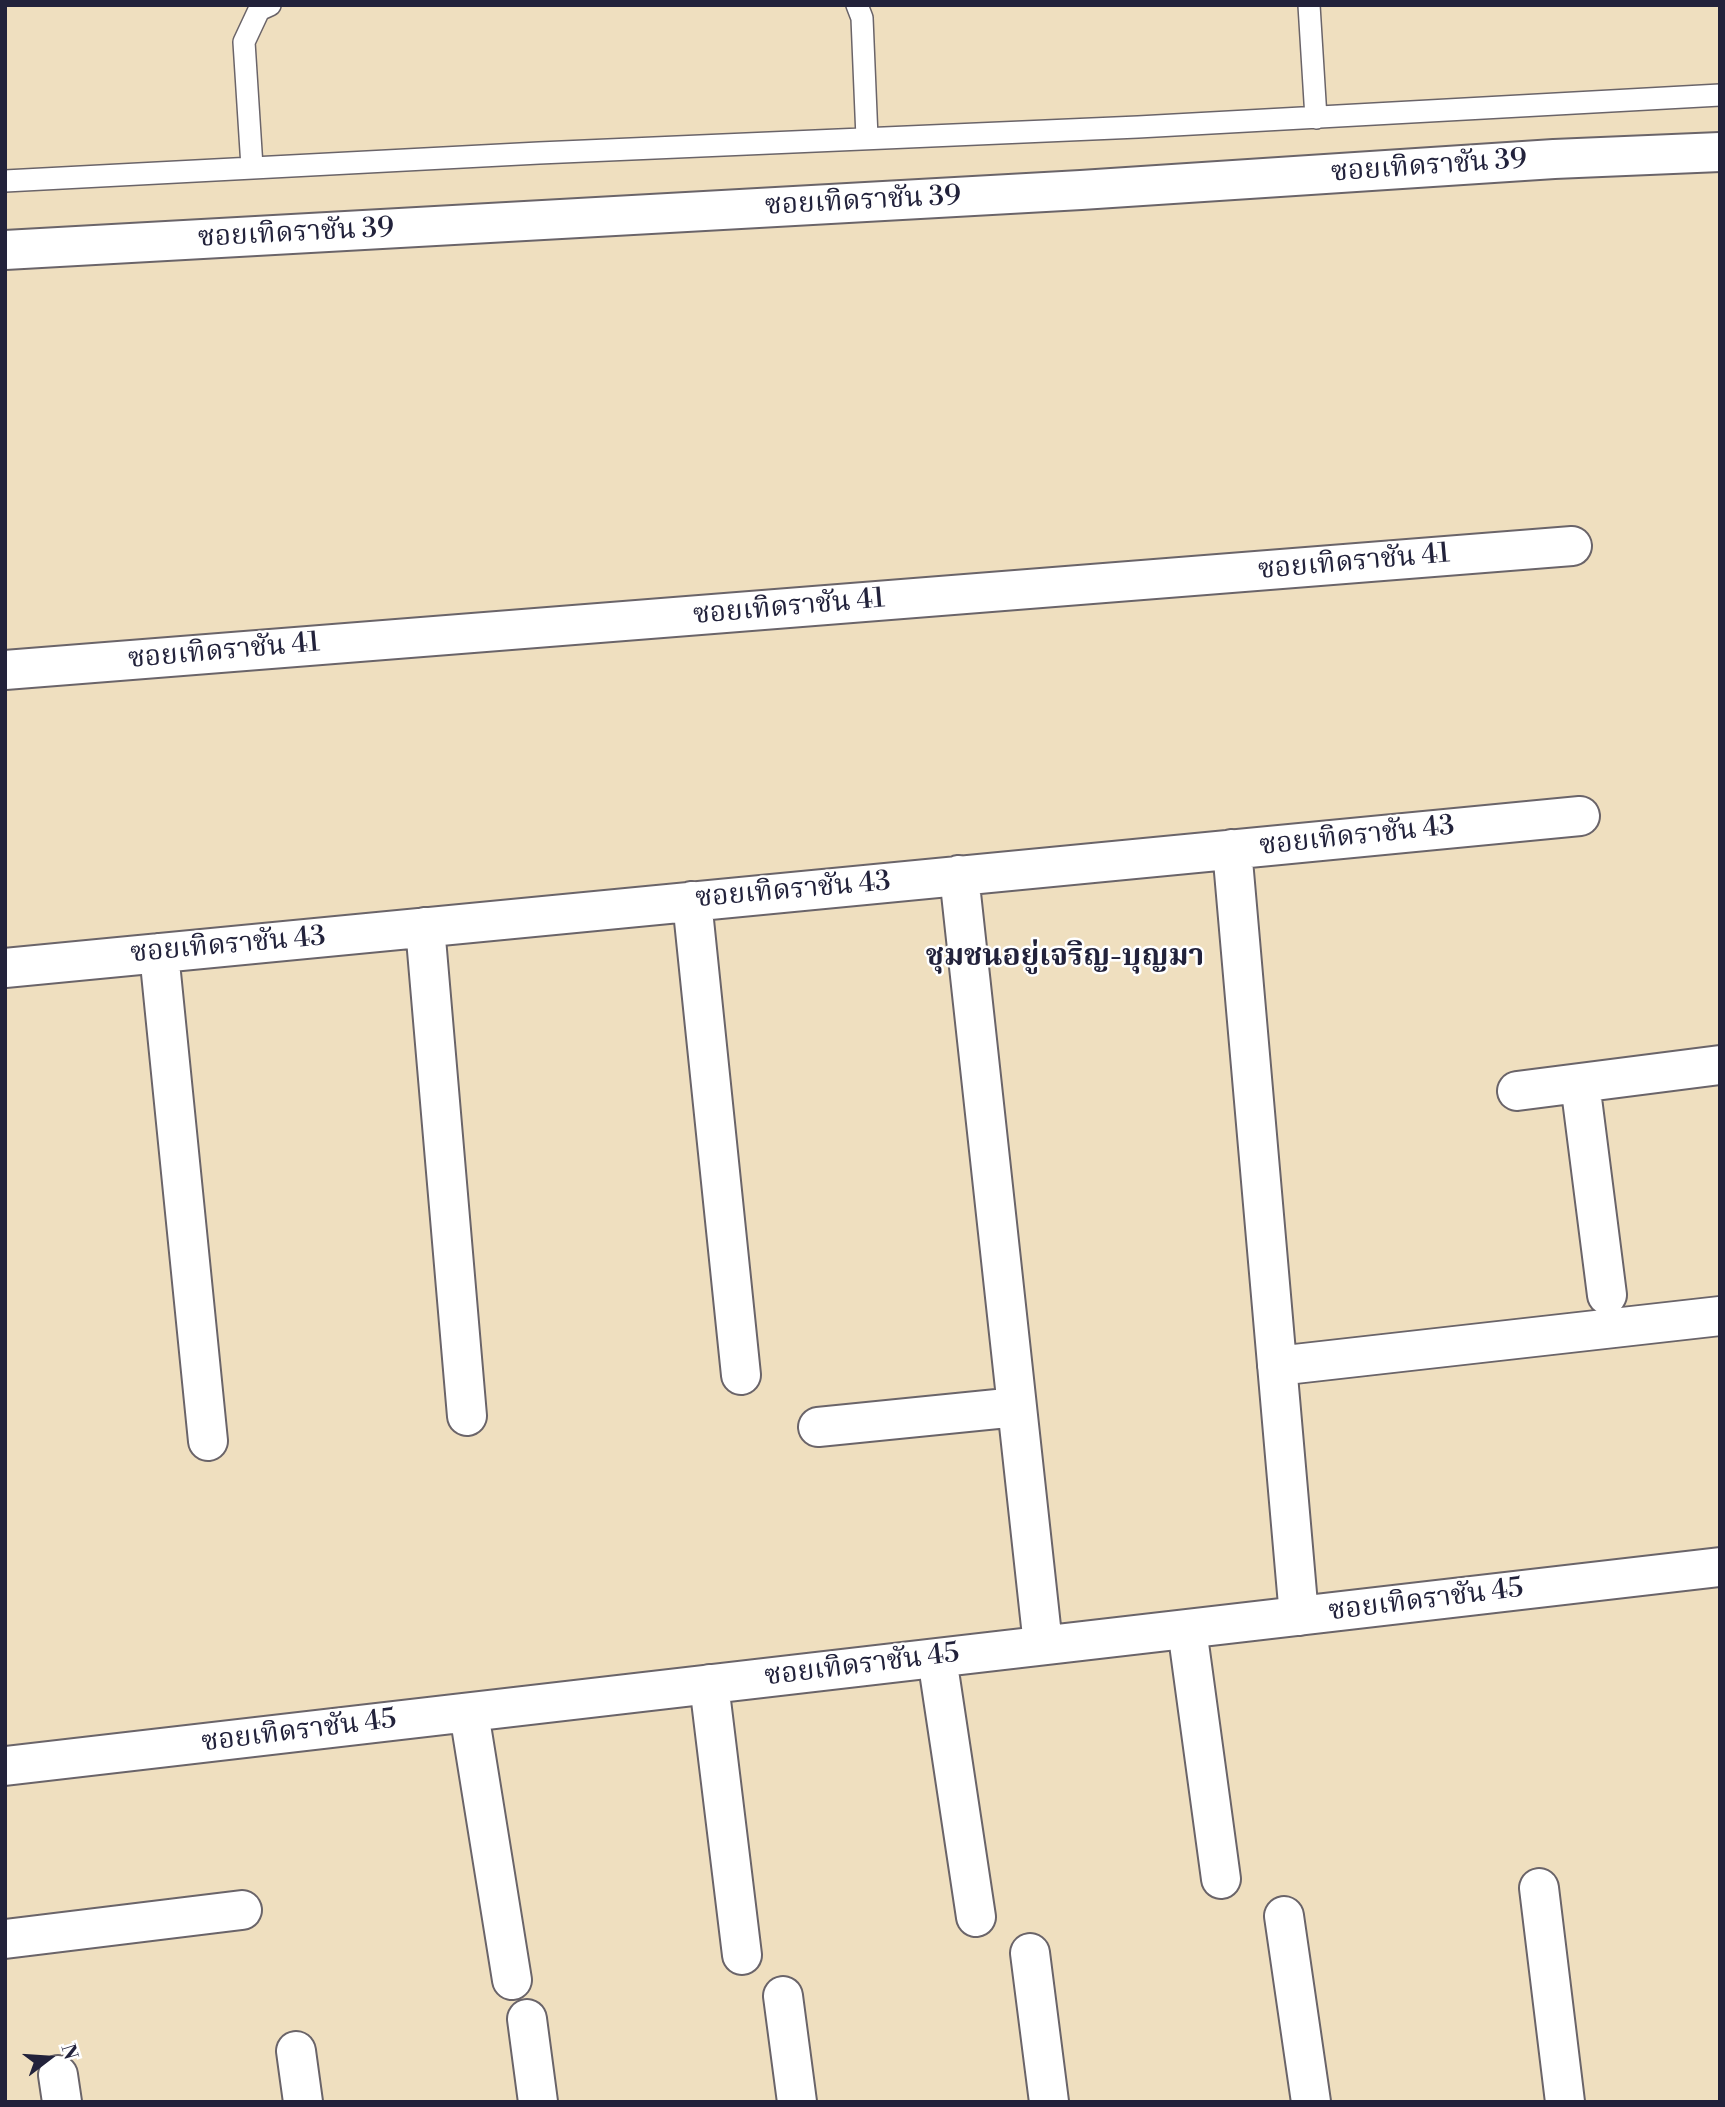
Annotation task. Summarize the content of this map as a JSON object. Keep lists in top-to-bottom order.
{
  "streets": {
    "street": [
      "ซอยเทิดราชัน 39",
      "ซอยเทิดราชัน 41",
      "ซอยเทิดราชัน 43",
      "ซอยเทิดราชัน 45"
    ]
  },
  "districts": ["ชุมชนอยู่เจริญ-บุญมา"],
  "north": "right"
}
